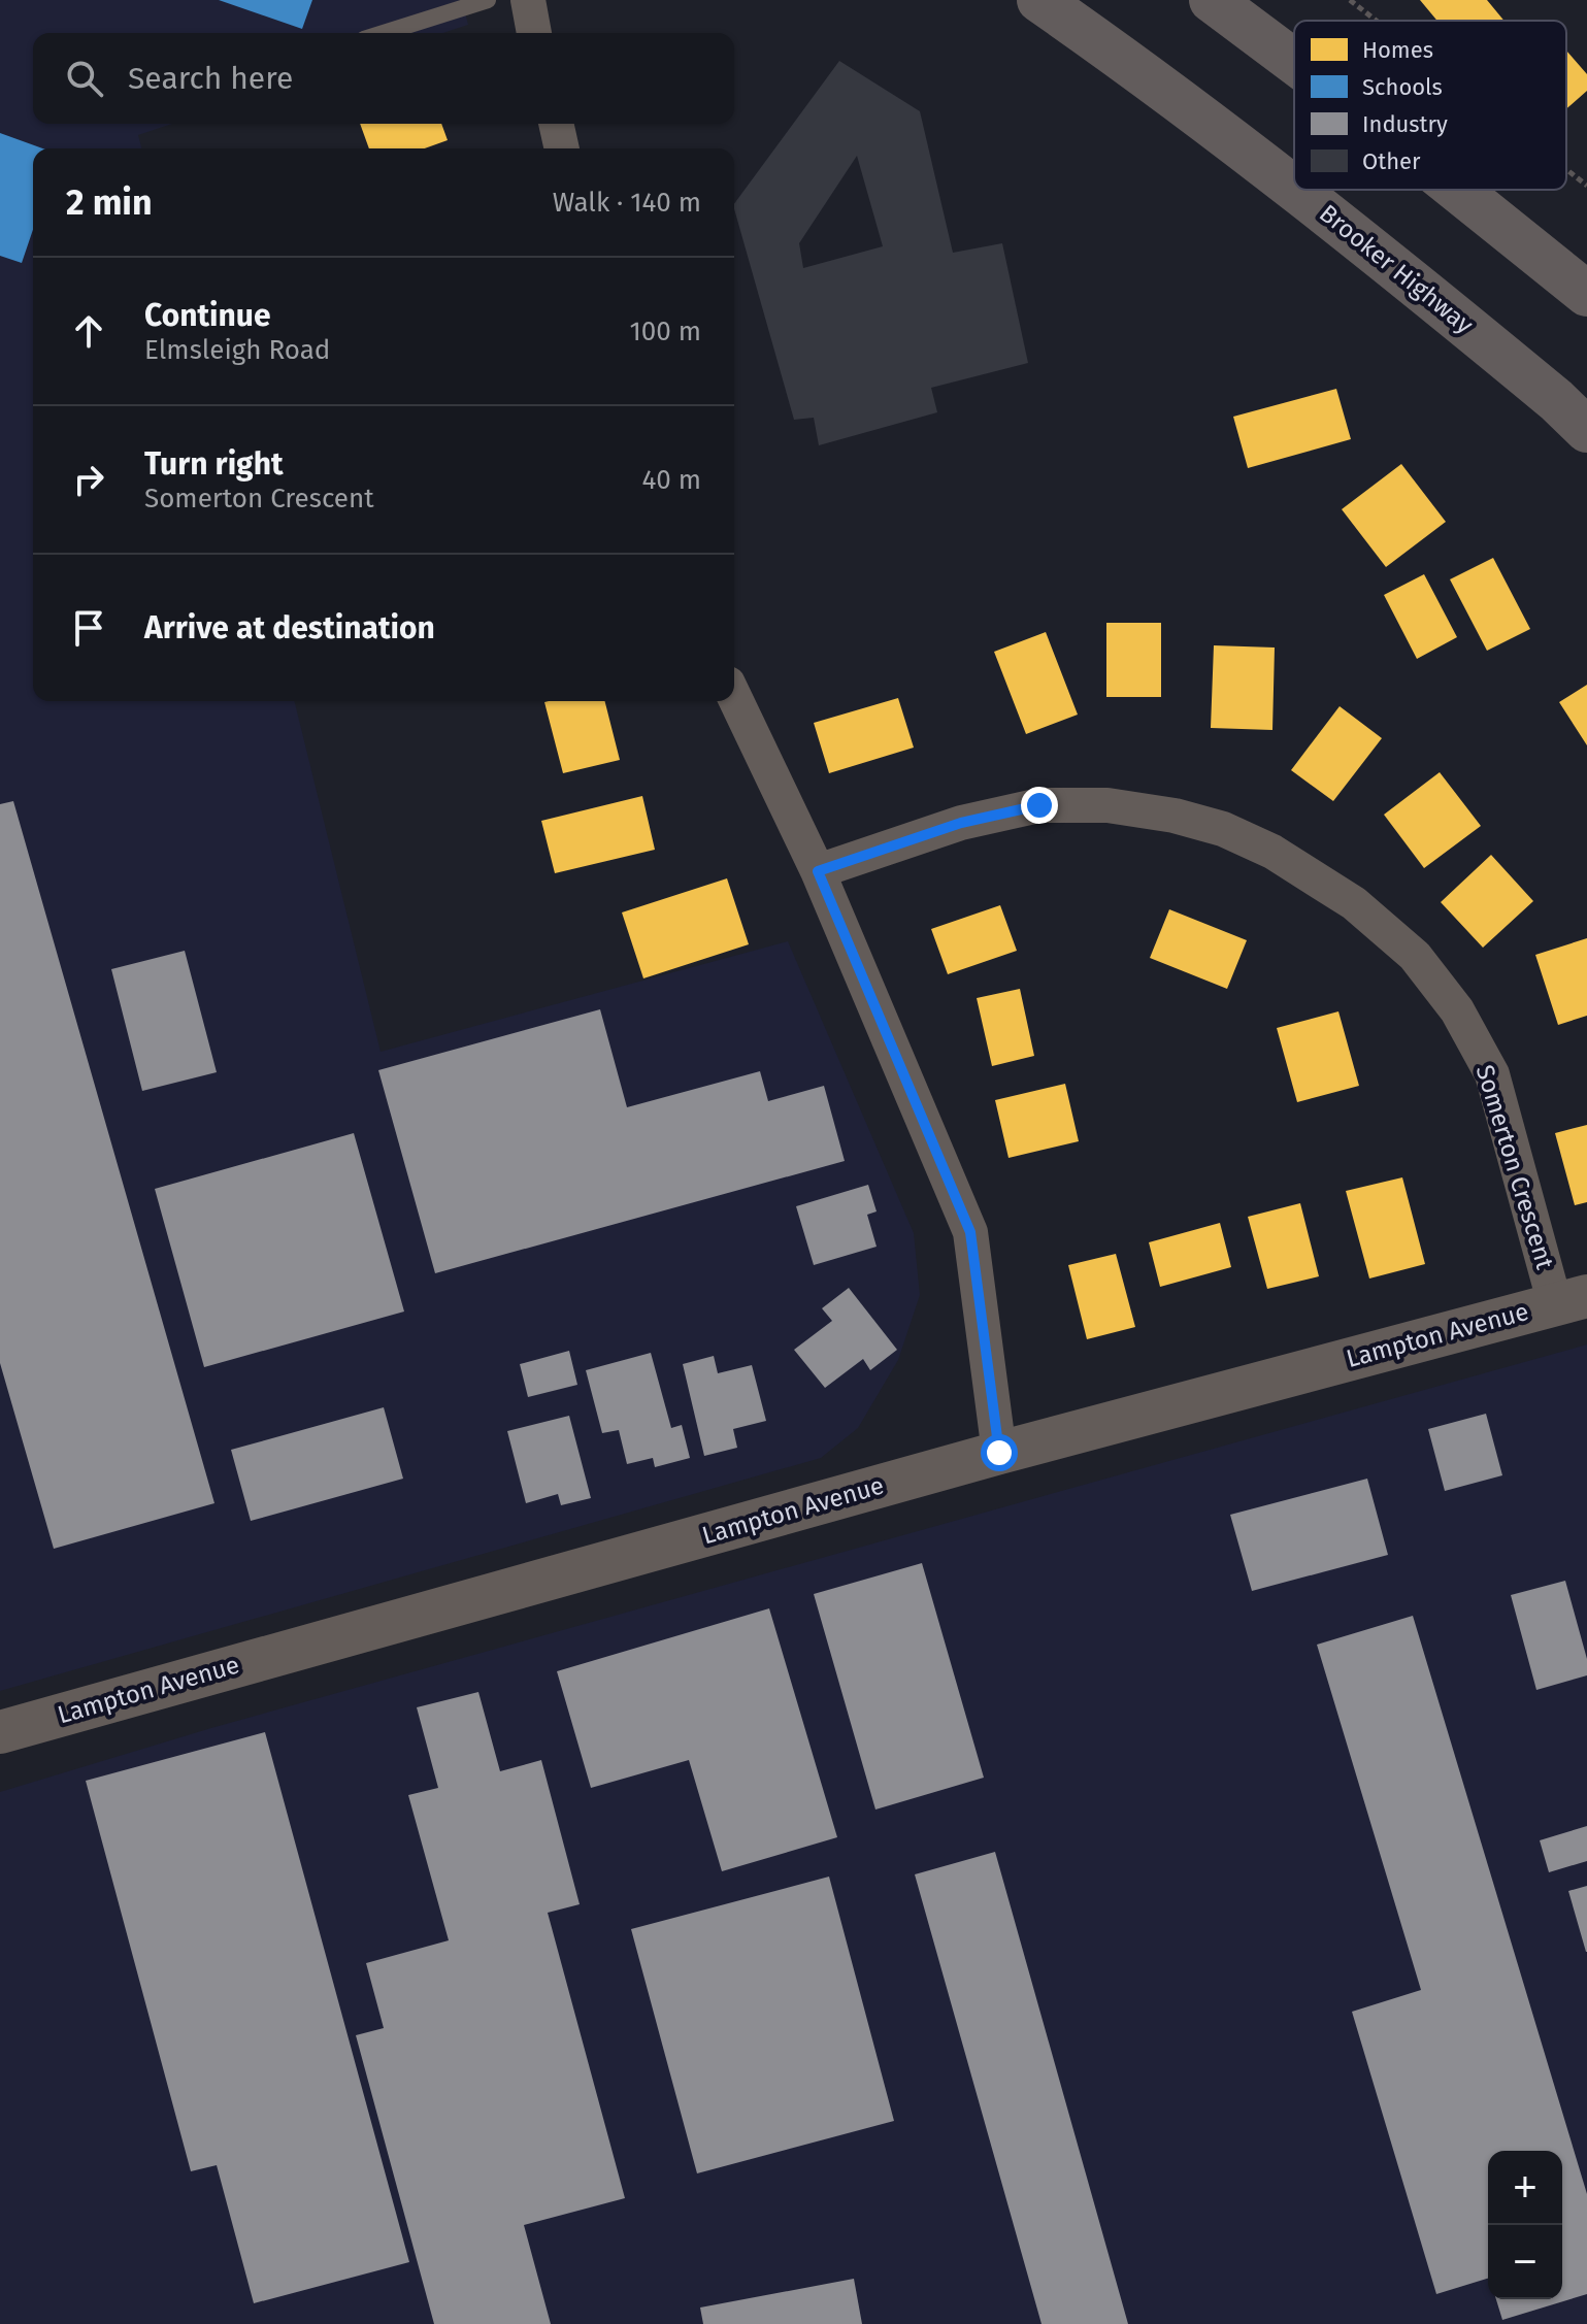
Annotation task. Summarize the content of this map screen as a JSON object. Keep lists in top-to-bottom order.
{
  "streets": {
    "highway": ["Brooker Highway"],
    "street": ["Somerton Crescent", "Lampton Avenue"]
  },
  "crossings": [
    ["Somerton Crescent", "Lampton Avenue"]
  ],
  "legend": [
    "Homes",
    "Schools",
    "Industry",
    "Other"
  ],
  "page": {
    "search": "Search here",
    "heading": ["2 min", "Walk · 140 m"],
    "list": [
      ["Continue", "Elmsleigh Road", "100 m"],
      ["Turn right", "Somerton Crescent", "40 m"],
      "Arrive at destination"
    ],
    "map_buttons": ["+", "−"]
  }
}
